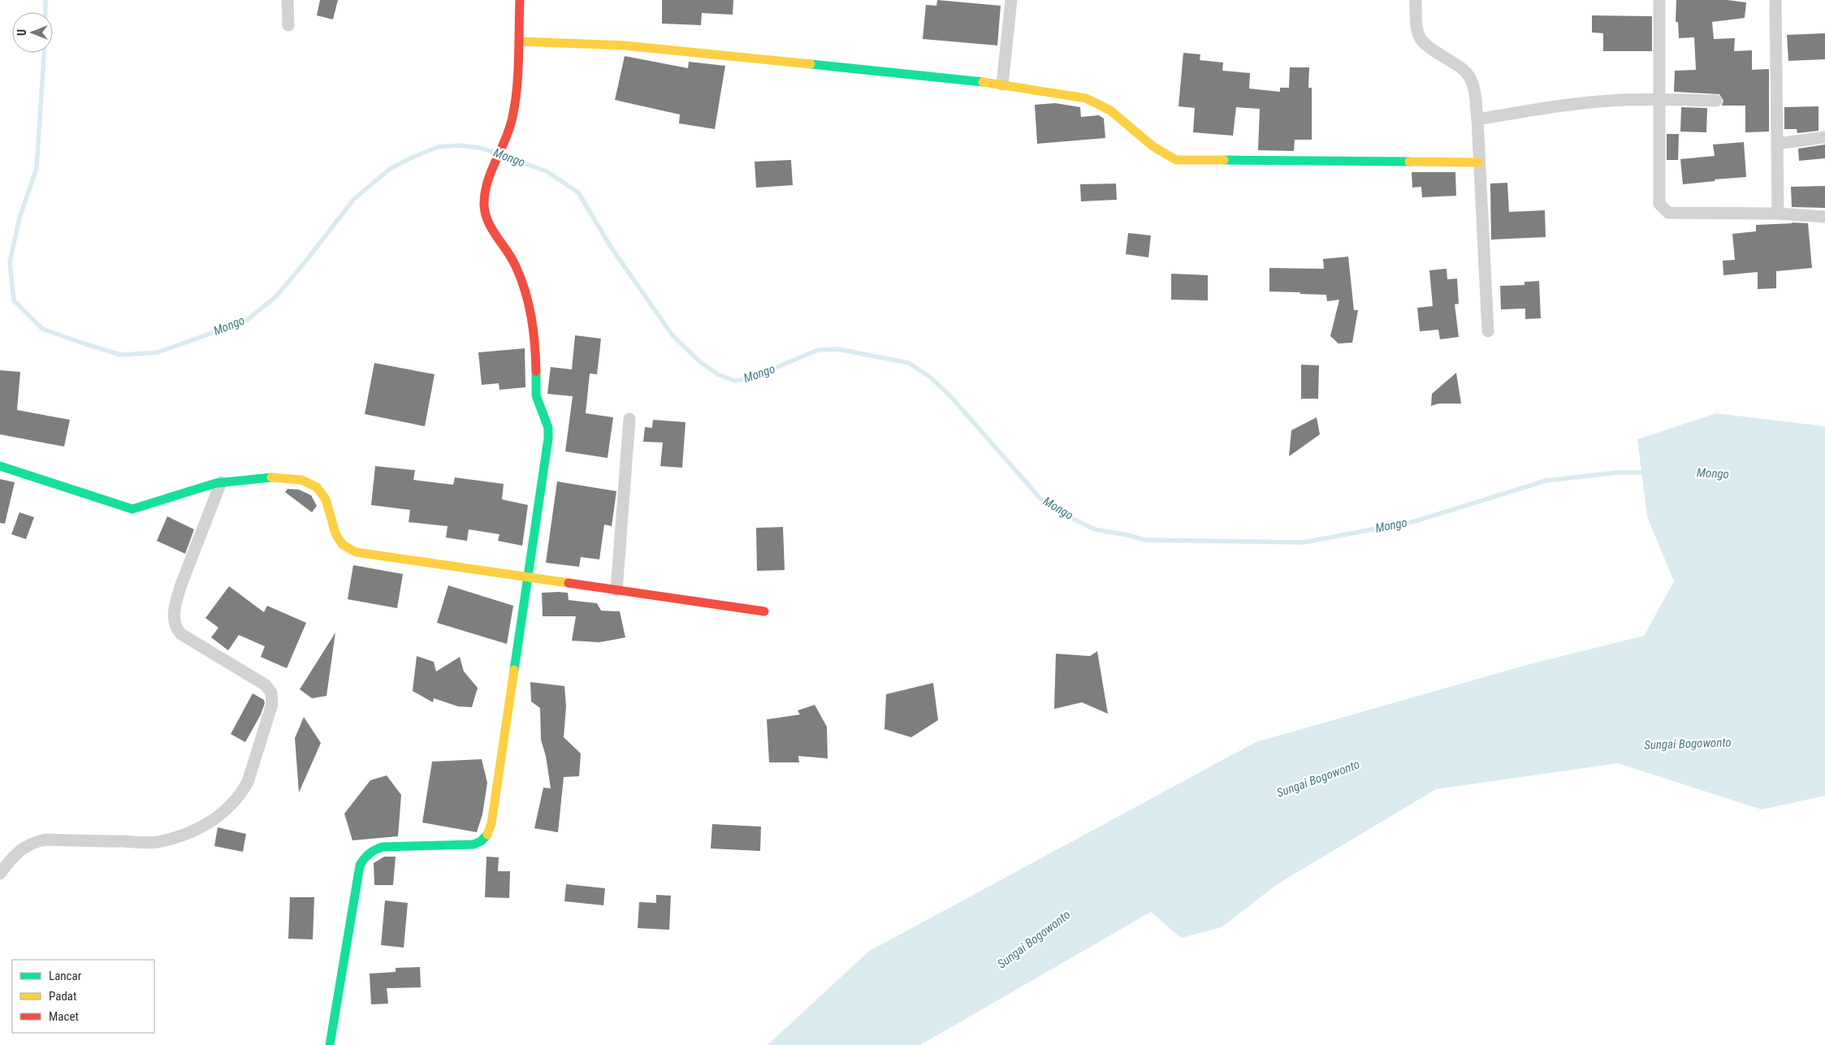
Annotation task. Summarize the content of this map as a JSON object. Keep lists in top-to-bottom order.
{
  "water": ["Mongo", "Sungai Bogowonto"],
  "legend": ["Lancar", "Padat", "Macet"],
  "north": "left"
}
